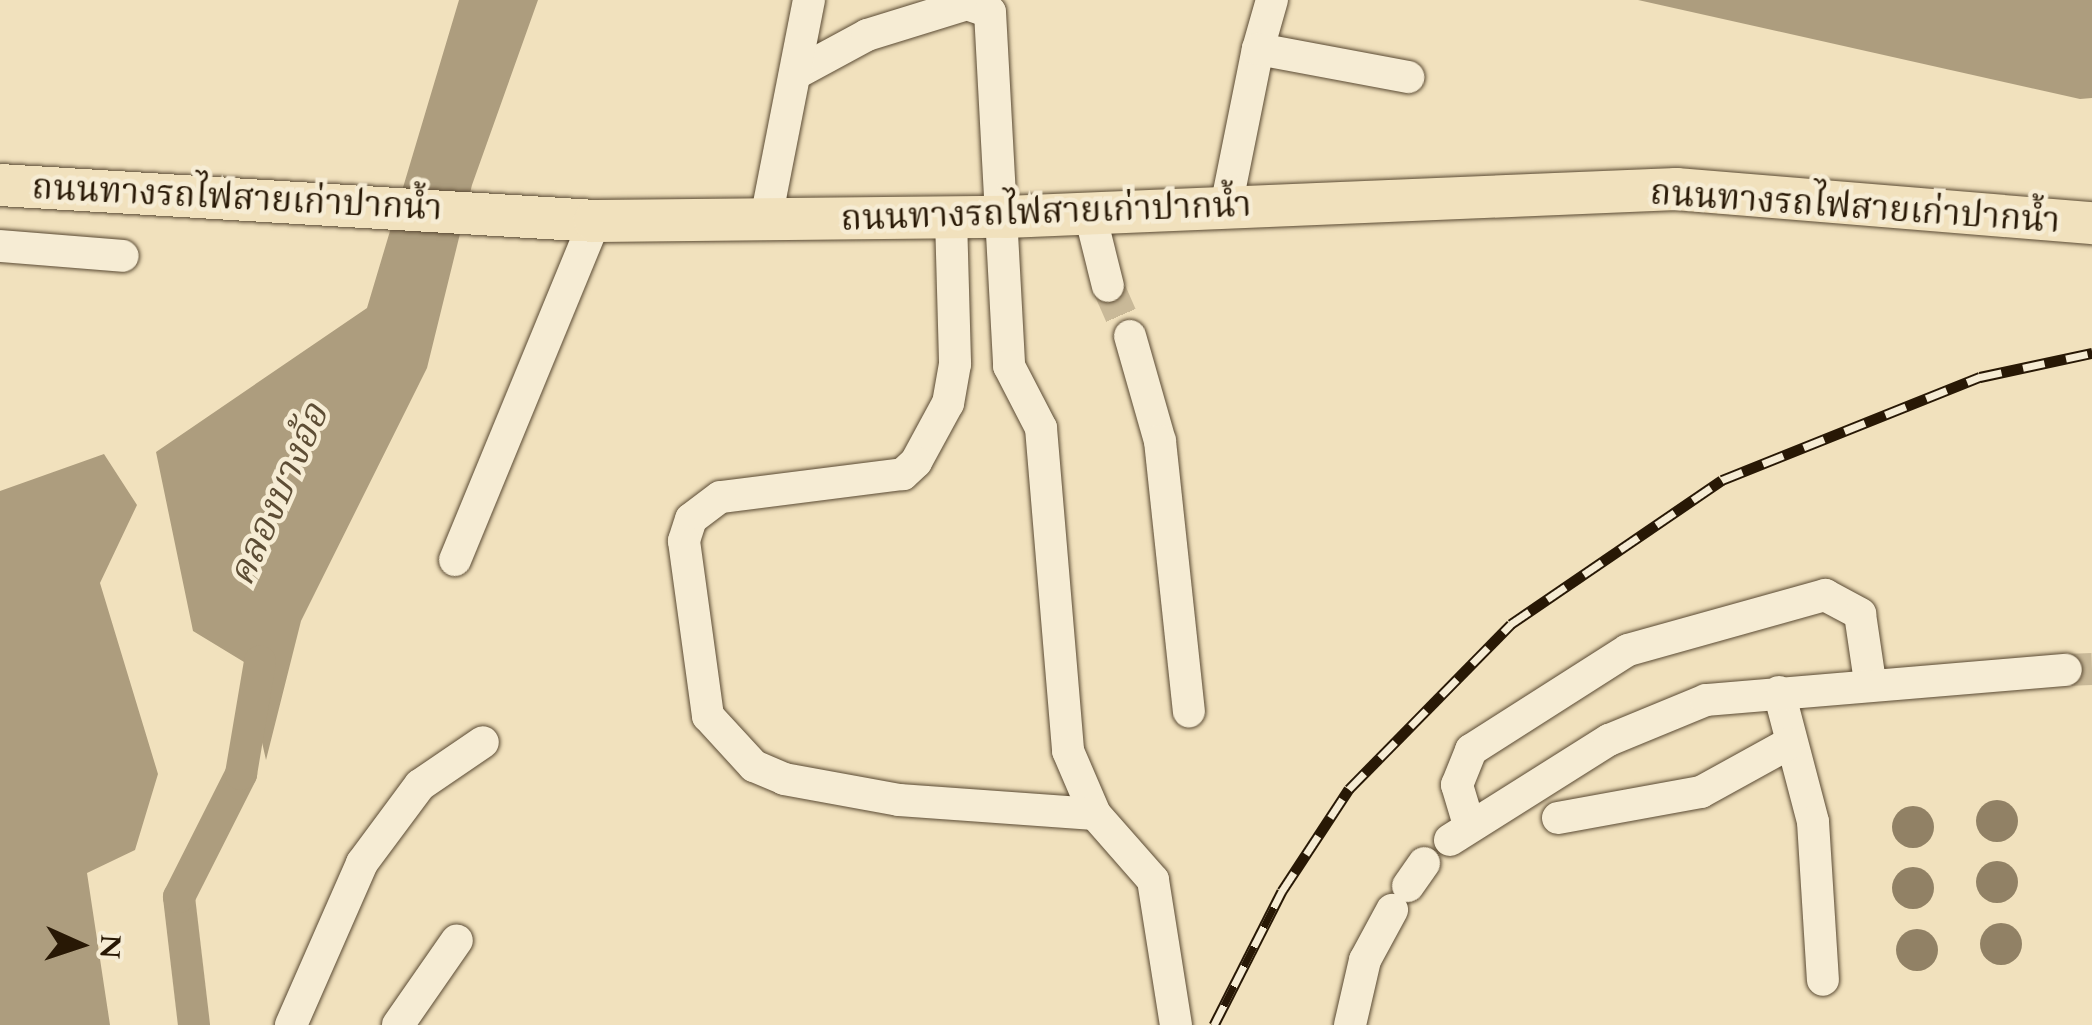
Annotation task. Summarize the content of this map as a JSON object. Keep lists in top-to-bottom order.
{
  "streets": {
    "main road": ["ถนนทางรถไฟสายเก่าปากน้ำ"]
  },
  "water": ["คลองบางอ้อ"],
  "north": "right"
}
